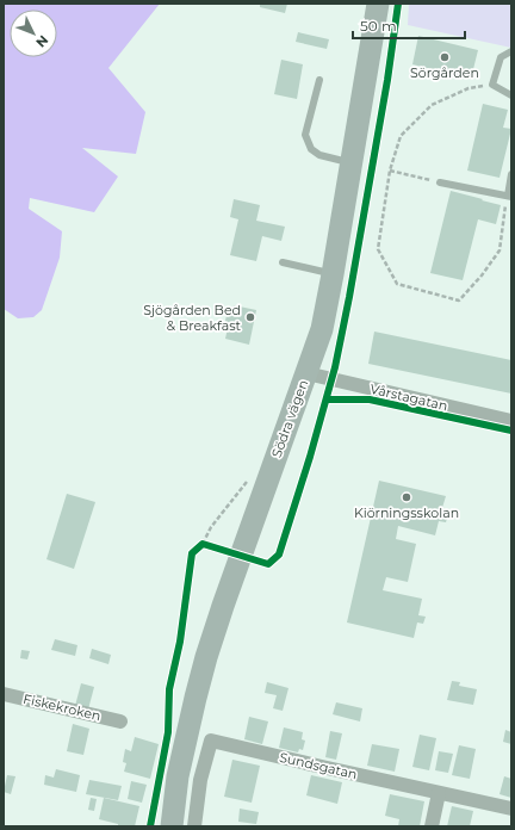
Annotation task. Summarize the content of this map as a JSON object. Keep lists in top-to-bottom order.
{
  "streets": {
    "highway": ["Södra vägen"],
    "street": ["Vårstagatan", "Fiskekroken", "Sundsgatan"]
  },
  "crossings": [
    ["Vårstagatan", "Södra vägen"]
  ],
  "places": ["Sörgården", "Sjögården Bed & Breakfast", "Kiörningsskolan"],
  "scale_bar": "50 m",
  "north": "bottom right"
}
